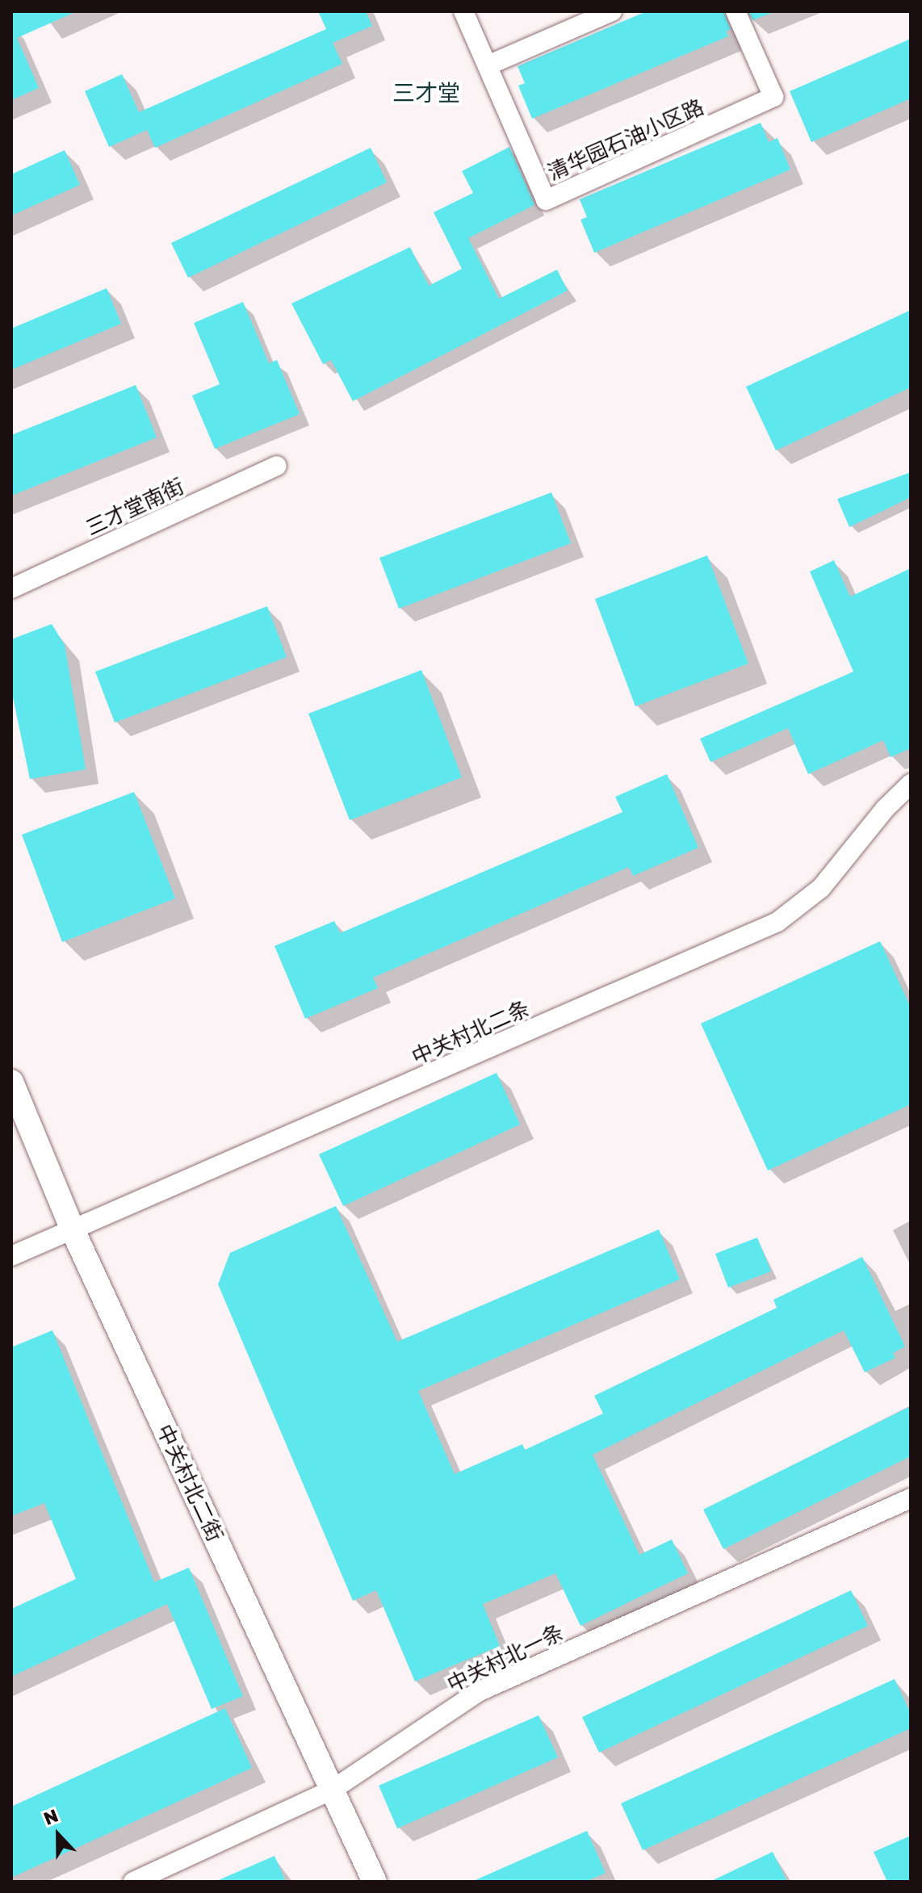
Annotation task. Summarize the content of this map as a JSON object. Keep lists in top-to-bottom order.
{
  "streets": {
    "street": [
      "清华园石油小区路",
      "三才堂南街",
      "中关村北二条",
      "中关村北二街",
      "中关村北一条"
    ]
  },
  "crossings": [
    ["中关村北二条", "中关村北二街"],
    ["中关村北二街", "中关村北一条"]
  ],
  "districts": ["三才堂"],
  "north": "top"
}
